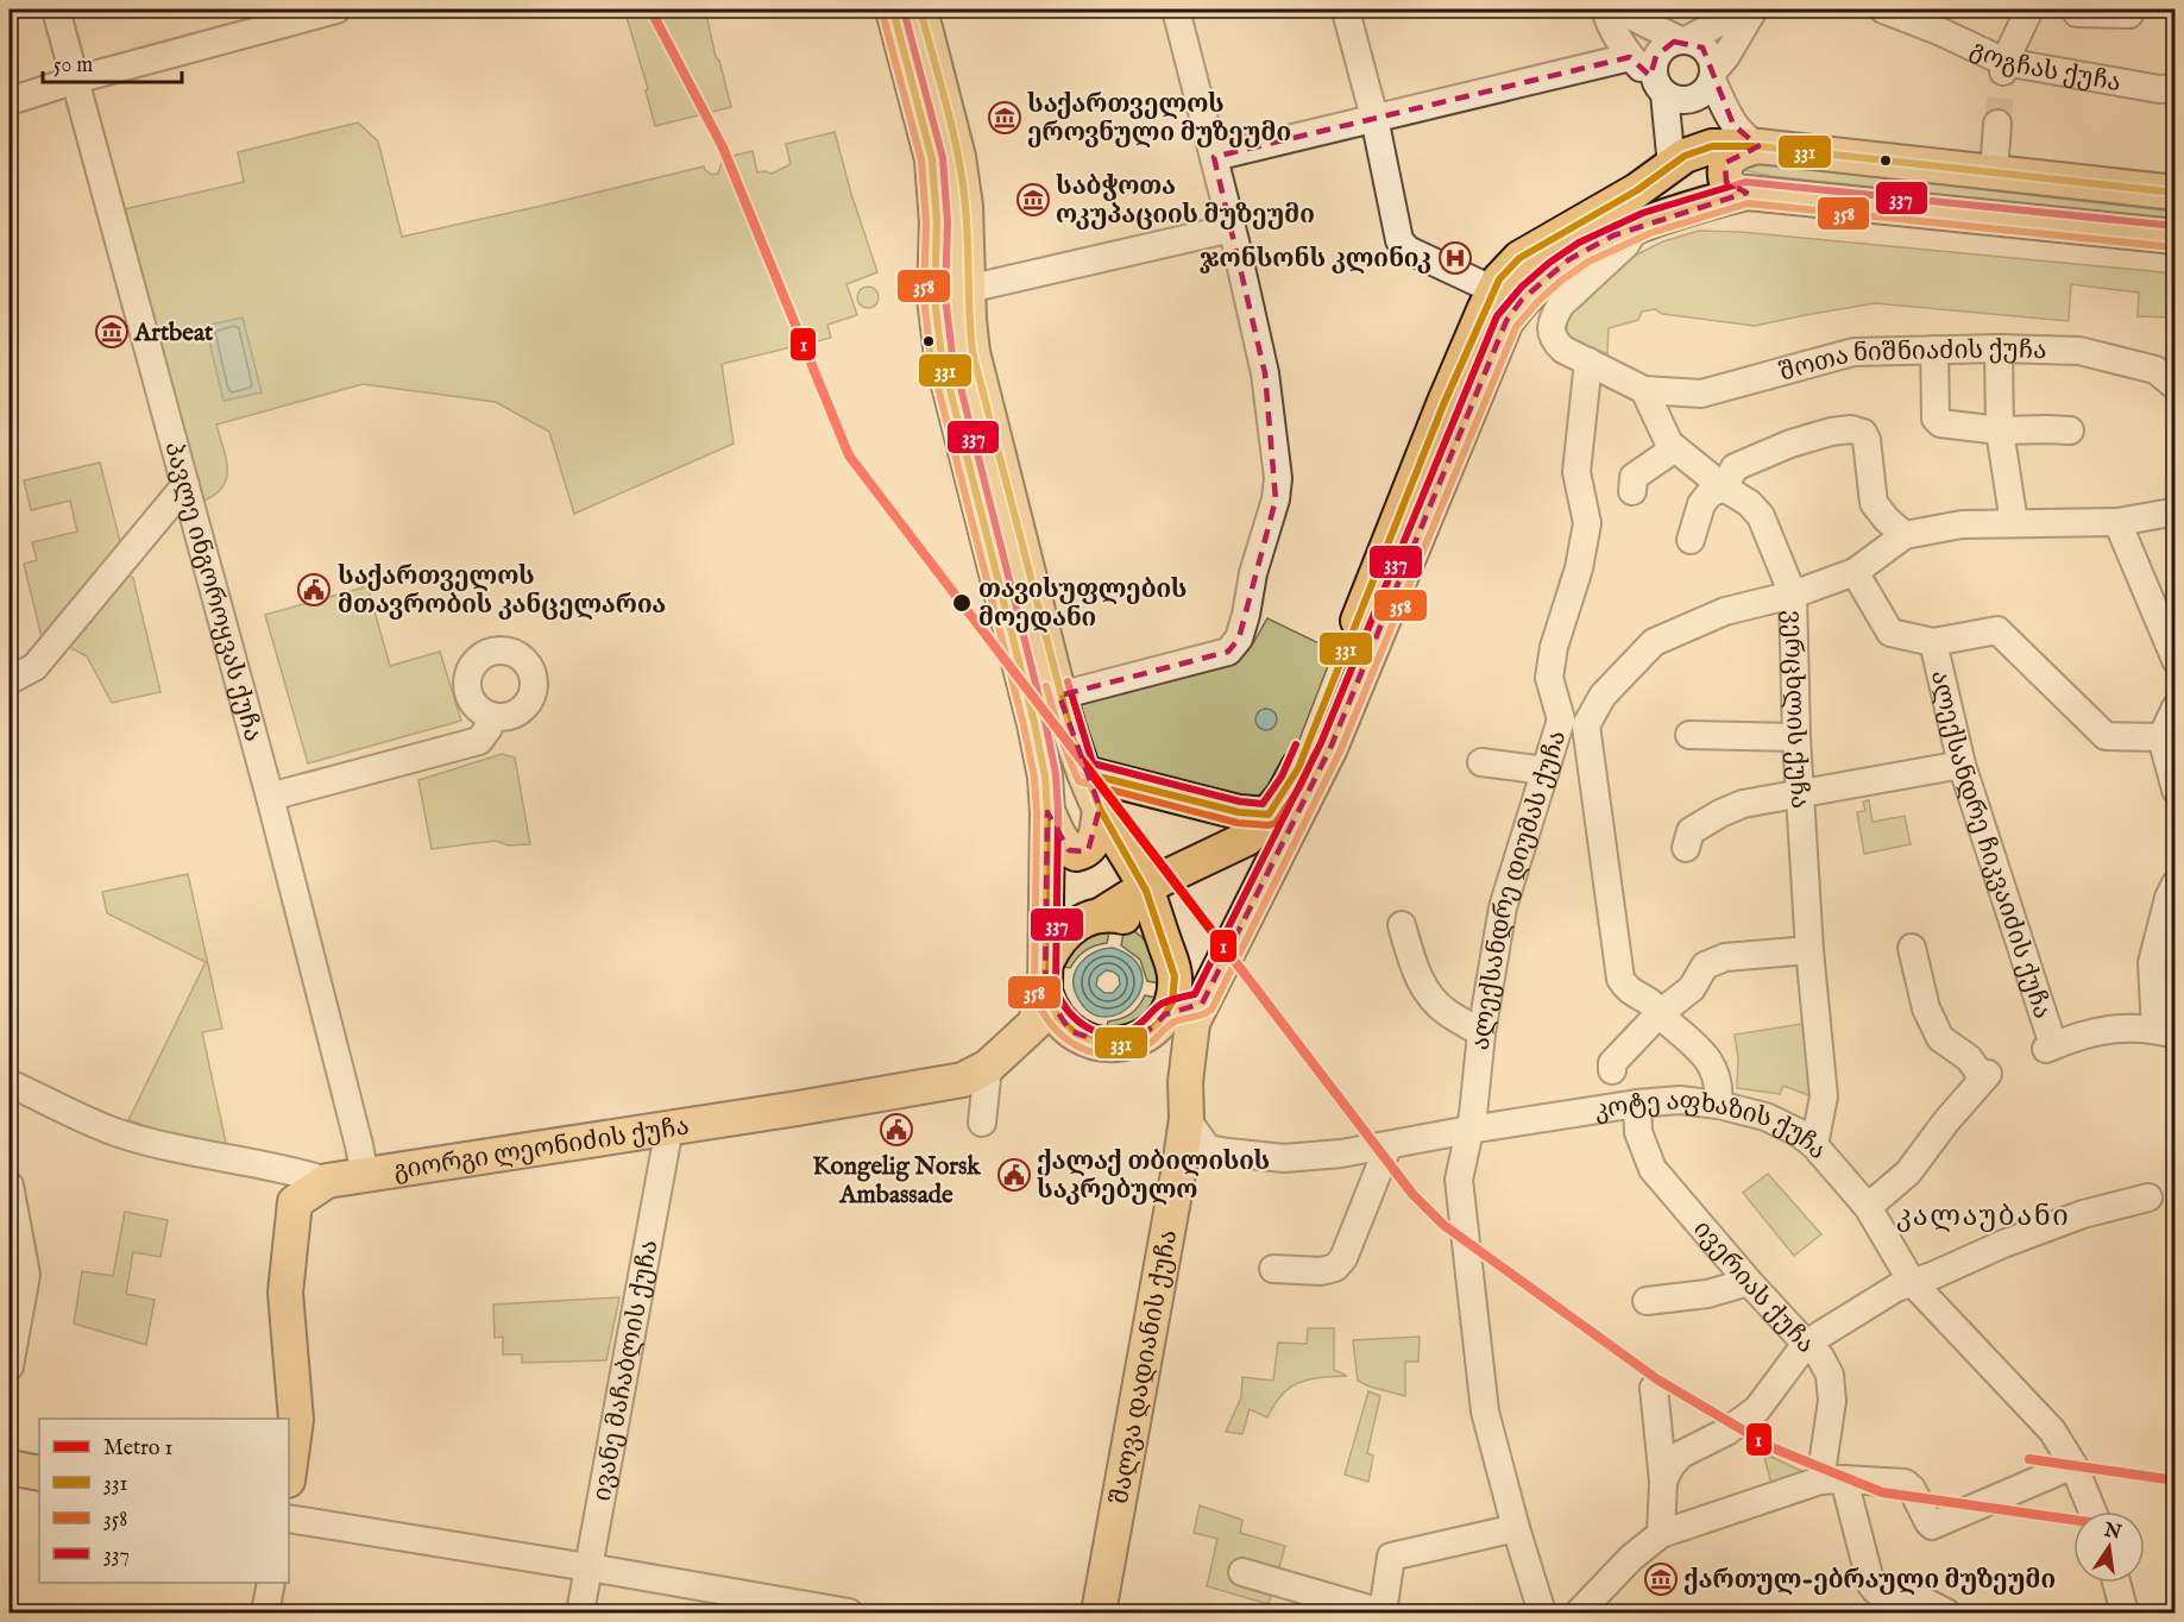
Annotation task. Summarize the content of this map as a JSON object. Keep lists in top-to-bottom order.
{
  "streets": {
    "main road": ["გიორგი ლეონიძის ქუჩა", "შალვა დადიანის ქუჩა"],
    "street": [
      "გოგჩას ქუჩა",
      "შოთა ნიშნიაძის ქუჩა",
      "პავლე ინგოროყვას ქუჩა",
      "ვერცხლის ქუჩა",
      "ალექსანდრე ჩიკვაიძის ქუჩა",
      "ალექსანდრე დიუმას ქუჩა",
      "კოტე აფხაზის ქუჩა",
      "ივერიას ქუჩა",
      "ივანე მაჩაბლის ქუჩა"
    ]
  },
  "crossings": [
    ["შოთა ნიშნიაძის ქუჩა", "ვერცხლის ქუჩა"],
    ["პავლე ინგოროყვას ქუჩა", "გიორგი ლეონიძის ქუჩა"],
    ["ვერცხლის ქუჩა", "კოტე აფხაზის ქუჩა"],
    ["ალექსანდრე დიუმას ქუჩა", "კოტე აფხაზის ქუჩა"],
    ["კოტე აფხაზის ქუჩა", "ივერიას ქუჩა"],
    ["კოტე აფხაზის ქუჩა", "შალვა დადიანის ქუჩა"],
    ["გიორგი ლეონიძის ქუჩა", "ივანე მაჩაბლის ქუჩა"]
  ],
  "districts": ["კალაუბანი"],
  "places": {
    "museum": [
      "საქართველოს ეროვნული მუზეუმი",
      "საბჭოთა ოკუპაციის მუზეუმი",
      "Artbeat",
      "ქართულ-ებრაული მუზეუმი"
    ],
    "hospital": ["ჯონსონს კლინიკ"],
    "public building": ["საქართველოს მთავრობის კანცელარია", "Kongelig Norsk Ambassade", "ქალაქ თბილისის საკრებულო"],
    "other": ["თავისუფლების მოედანი"]
  },
  "lines": [
    "metro line 1",
    "transit line 331",
    "transit line 337",
    "transit line 358"
  ],
  "legend": [
    "Metro 1",
    "331",
    "358",
    "337"
  ],
  "scale_bar": "50 m",
  "north": "top"
}
